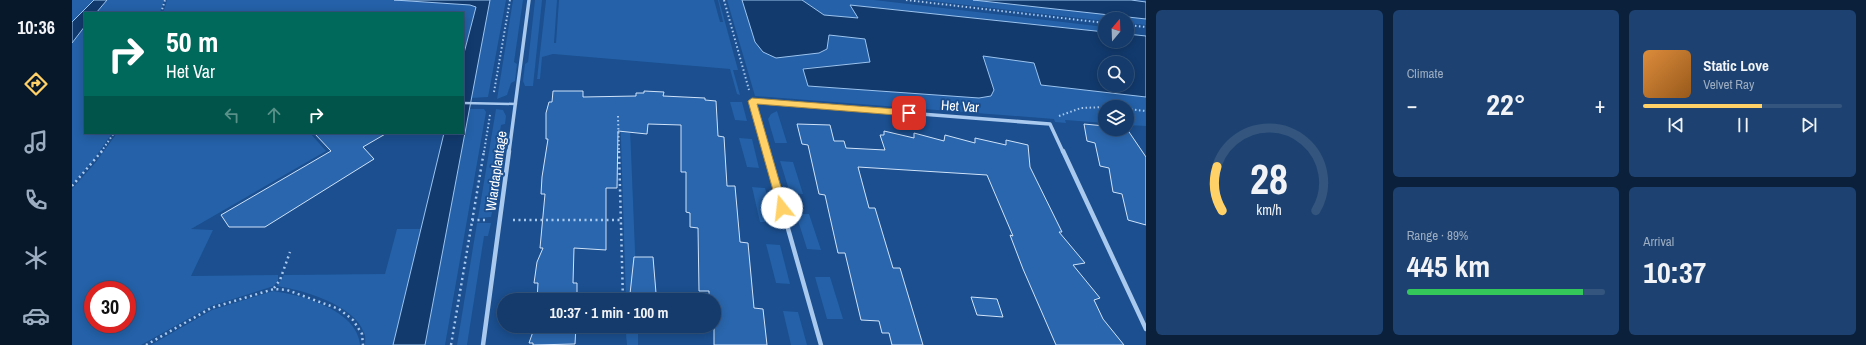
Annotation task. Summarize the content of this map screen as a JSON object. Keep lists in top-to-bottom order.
{
  "streets": {
    "street": ["Het Var", "Wiardaplantage"]
  },
  "north": "top",
  "page": {
    "tabs": "10:36",
    "tile": [
      "Climate",
      ["Range · 89%", "445 km"],
      ["Arrival", "10:37"]
    ],
    "turn": ["50 m", "Het Var"],
    "song": ["Static Love", "Velvet Ray"],
    "heat": ["−", "22°", "+"],
    "limit": "30",
    "trip": "10:37 · 1 min · 100 m",
    "gauge": ["28", "km/h"]
  }
}
